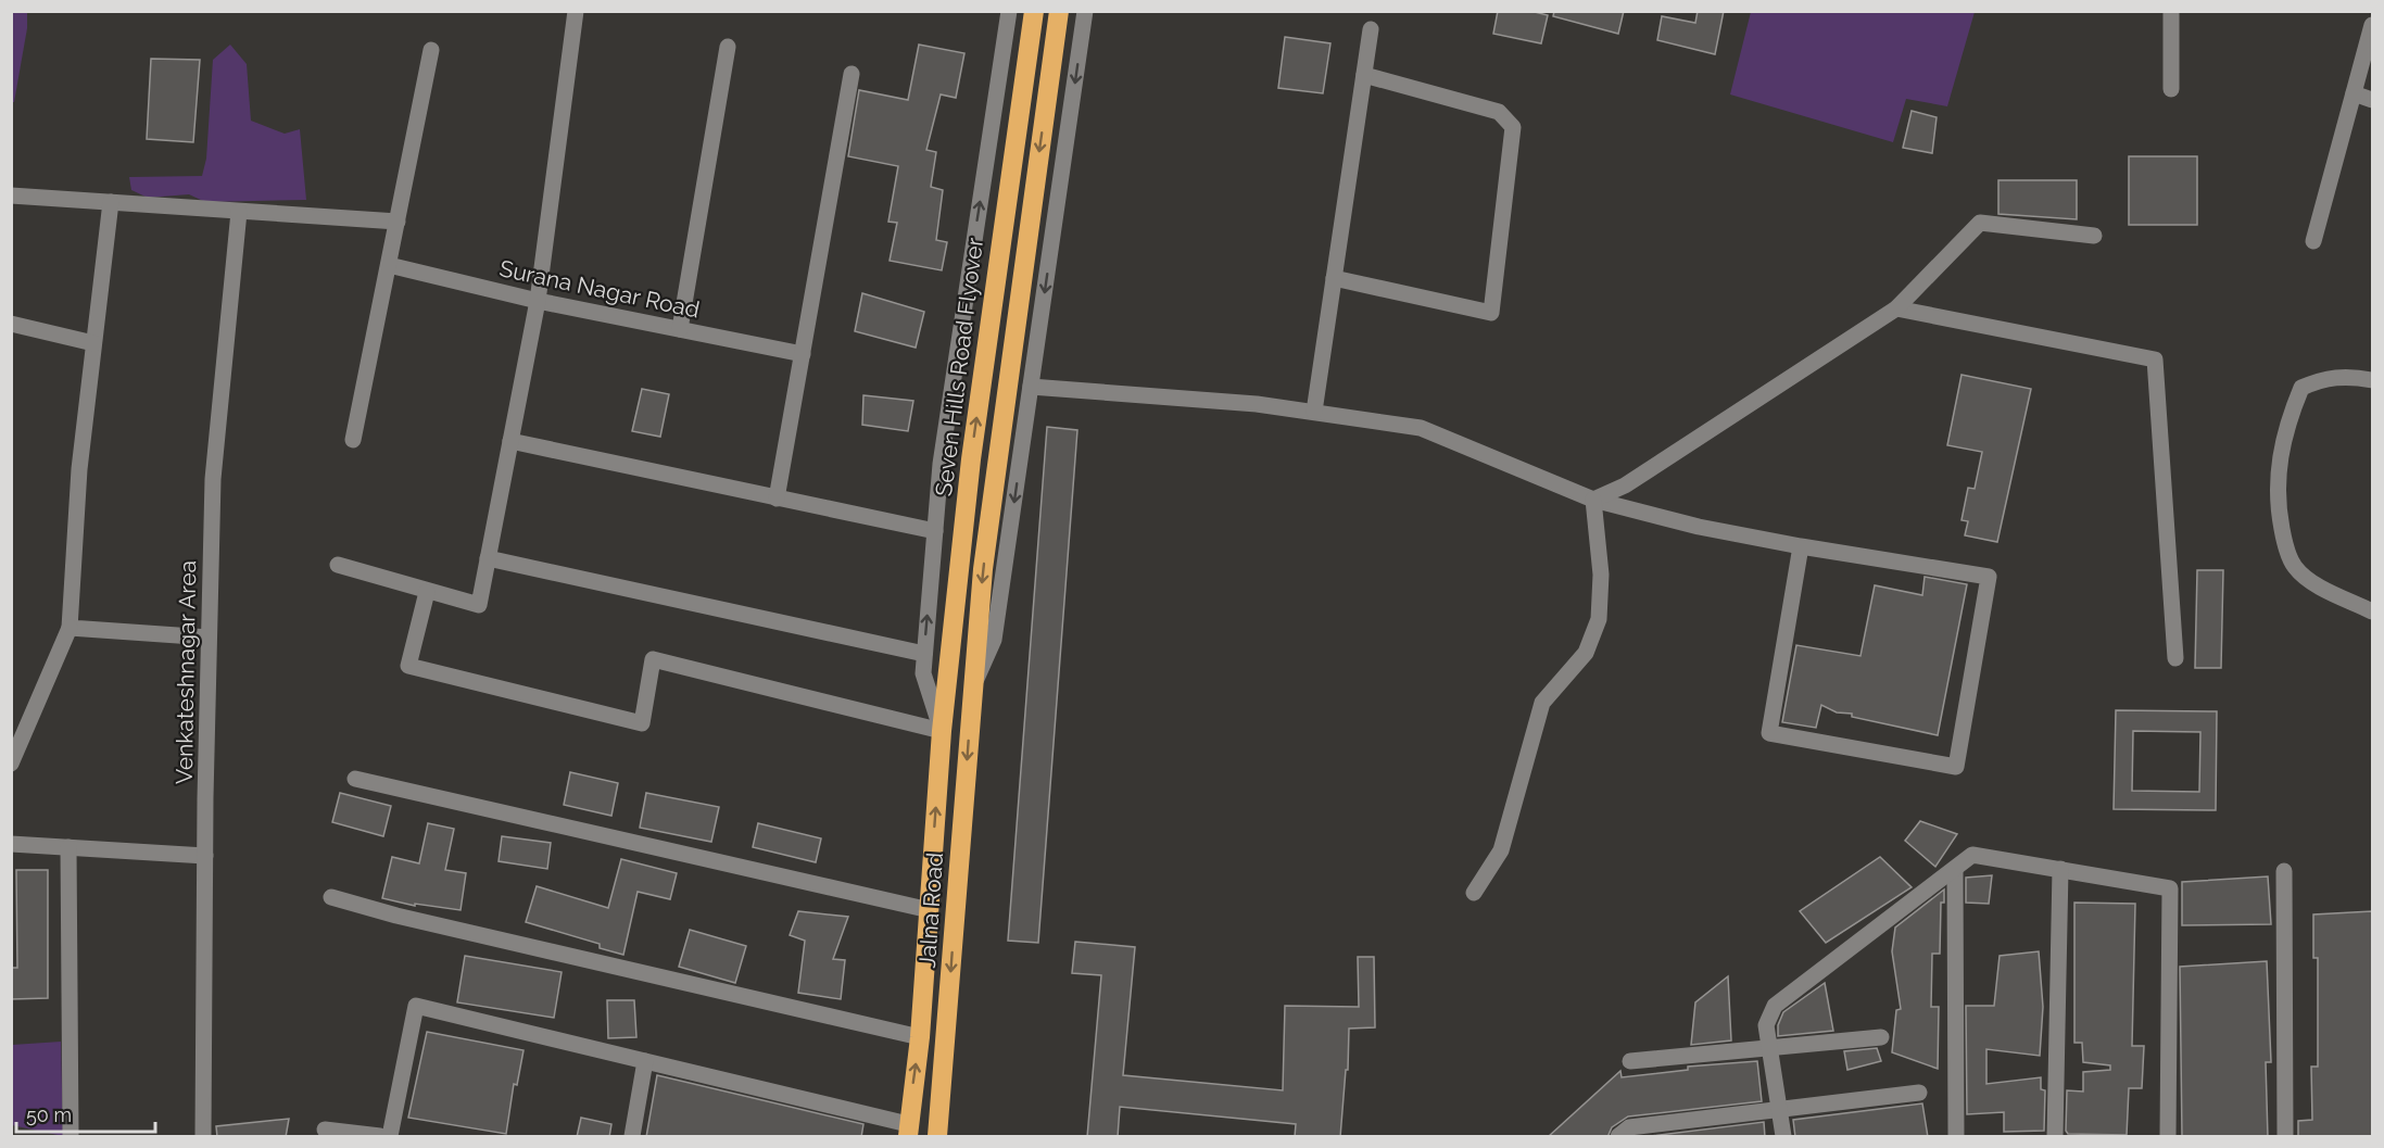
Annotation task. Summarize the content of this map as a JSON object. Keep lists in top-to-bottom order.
{
  "streets": {
    "highway": ["Seven Hills Road Flyover", "Jalna Road"],
    "street": ["Surana Nagar Road", "Venkateshnagar Area"]
  },
  "crossings": [
    ["Seven Hills Road Flyover", "Jalna Road"]
  ],
  "scale_bar": "50 m"
}
